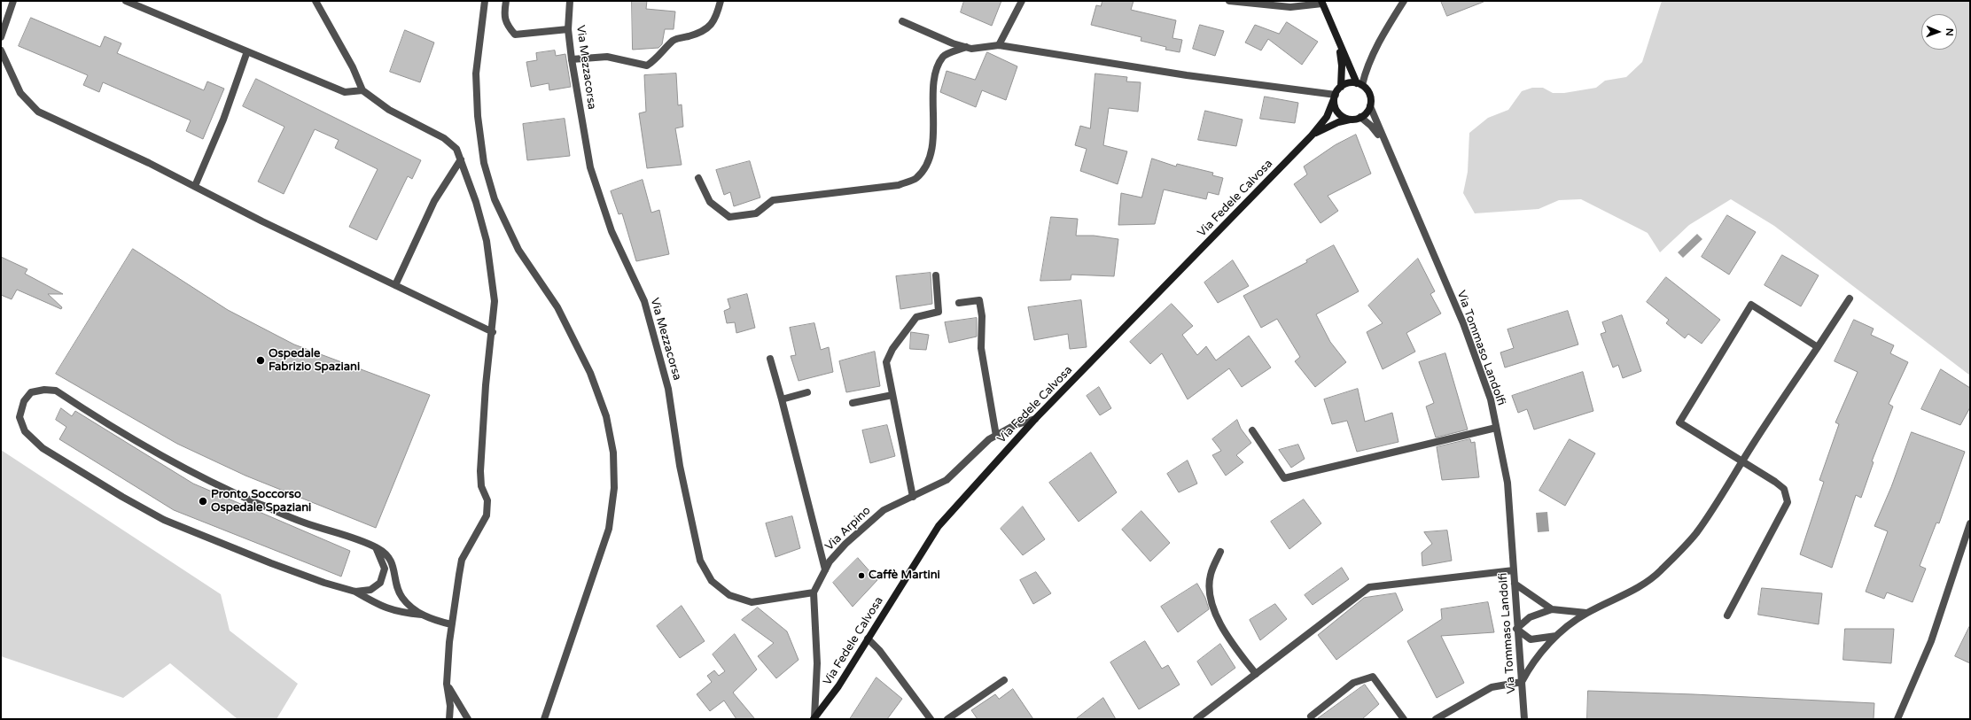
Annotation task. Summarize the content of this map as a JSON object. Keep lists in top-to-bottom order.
{
  "streets": {
    "street": [
      "Via Mezzacorsa",
      "Via Fedele Calvosa",
      "Via Tommaso Landolfi",
      "Via Arpino"
    ]
  },
  "crossings": [
    ["Via Mezzacorsa", "Via Arpino"],
    ["Via Fedele Calvosa", "Via Tommaso Landolfi"],
    ["Via Fedele Calvosa", "Via Arpino"]
  ],
  "places": ["Ospedale Fabrizio Spaziani", "Pronto Soccorso Ospedale Spaziani", "Caffè Martini"],
  "north": "right"
}
